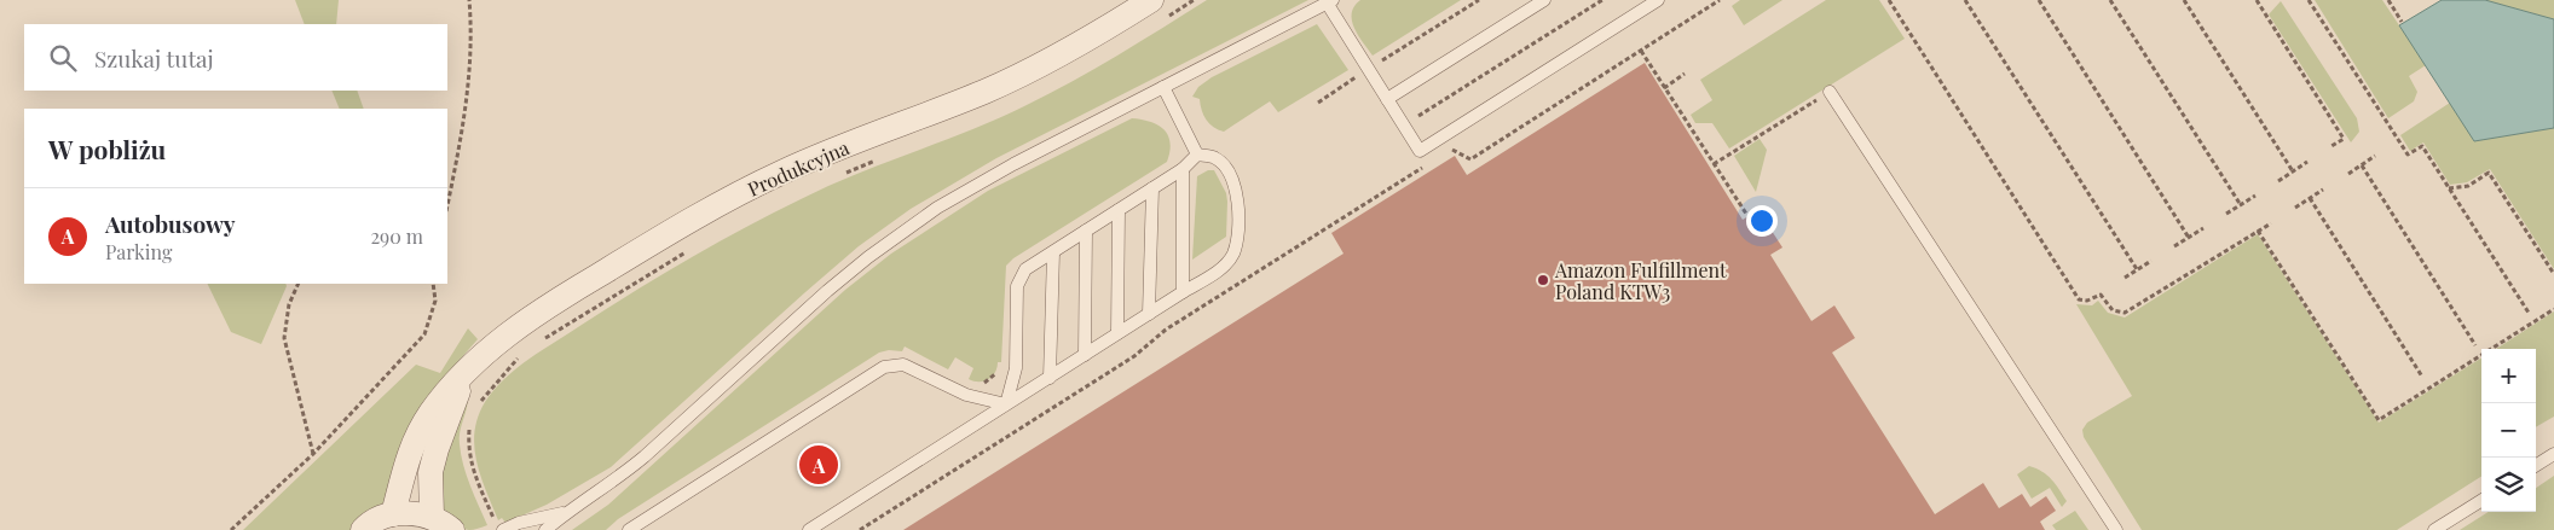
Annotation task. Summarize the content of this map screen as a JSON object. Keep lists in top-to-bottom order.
{
  "streets": {
    "street": ["Produkcyjna"]
  },
  "places": ["Amazon Fulfillment Poland KTW3"],
  "page": {
    "search": "Szukaj tutaj",
    "heading": "W pobliżu",
    "list": [
      {
        "mark": "A",
        "name": "Autobusowy",
        "note": "Parking",
        "value": "290 m"
      }
    ],
    "map_buttons": ["+", "−"],
    "pins": "A"
  }
}
